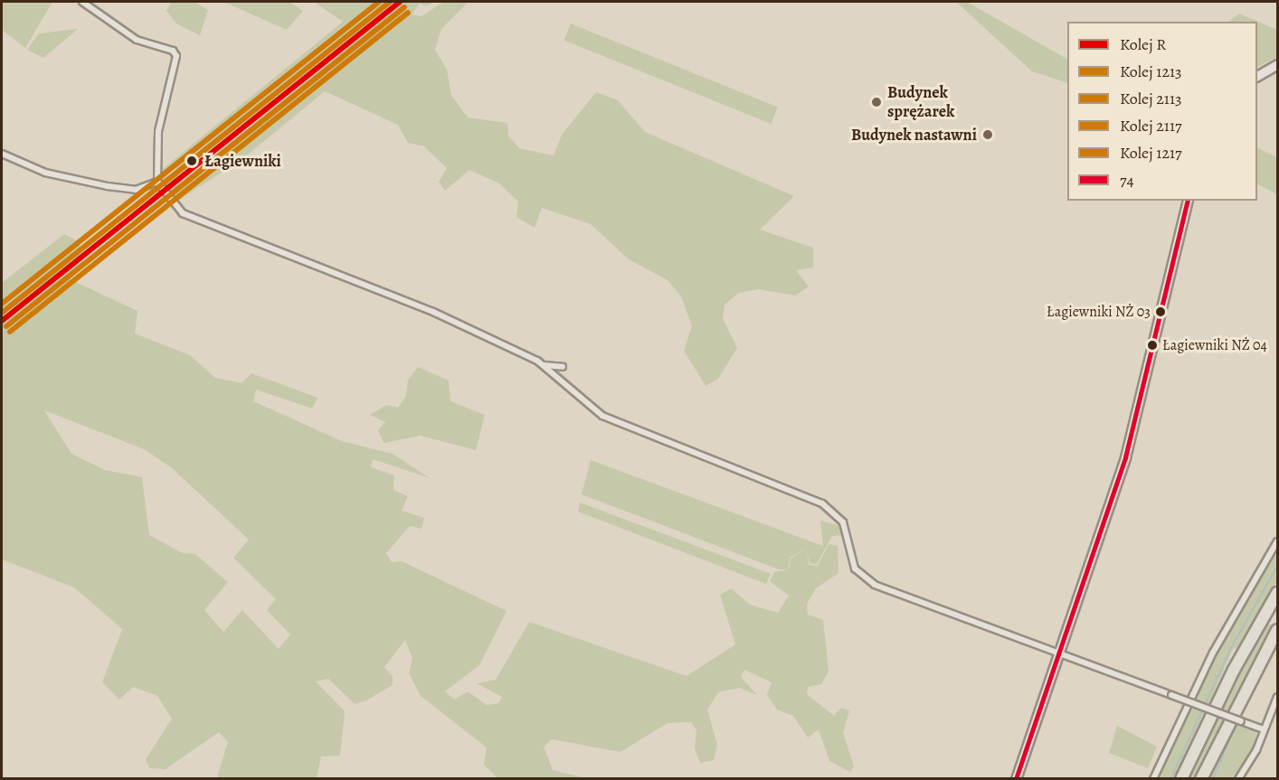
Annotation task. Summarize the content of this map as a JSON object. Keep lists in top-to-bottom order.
{
  "places": [
    "Budynek sprężarek",
    "Budynek nastawni",
    "Łagiewniki",
    "Łagiewniki NŻ 03",
    "Łagiewniki NŻ 04"
  ],
  "lines": [
    "rail line R",
    "rail line 2113",
    "rail line 1217",
    "rail line 1213",
    "rail line 2117",
    "transit line 74"
  ],
  "legend": [
    "Kolej R",
    "Kolej 1213",
    "Kolej 2113",
    "Kolej 2117",
    "Kolej 1217",
    "74"
  ]
}
